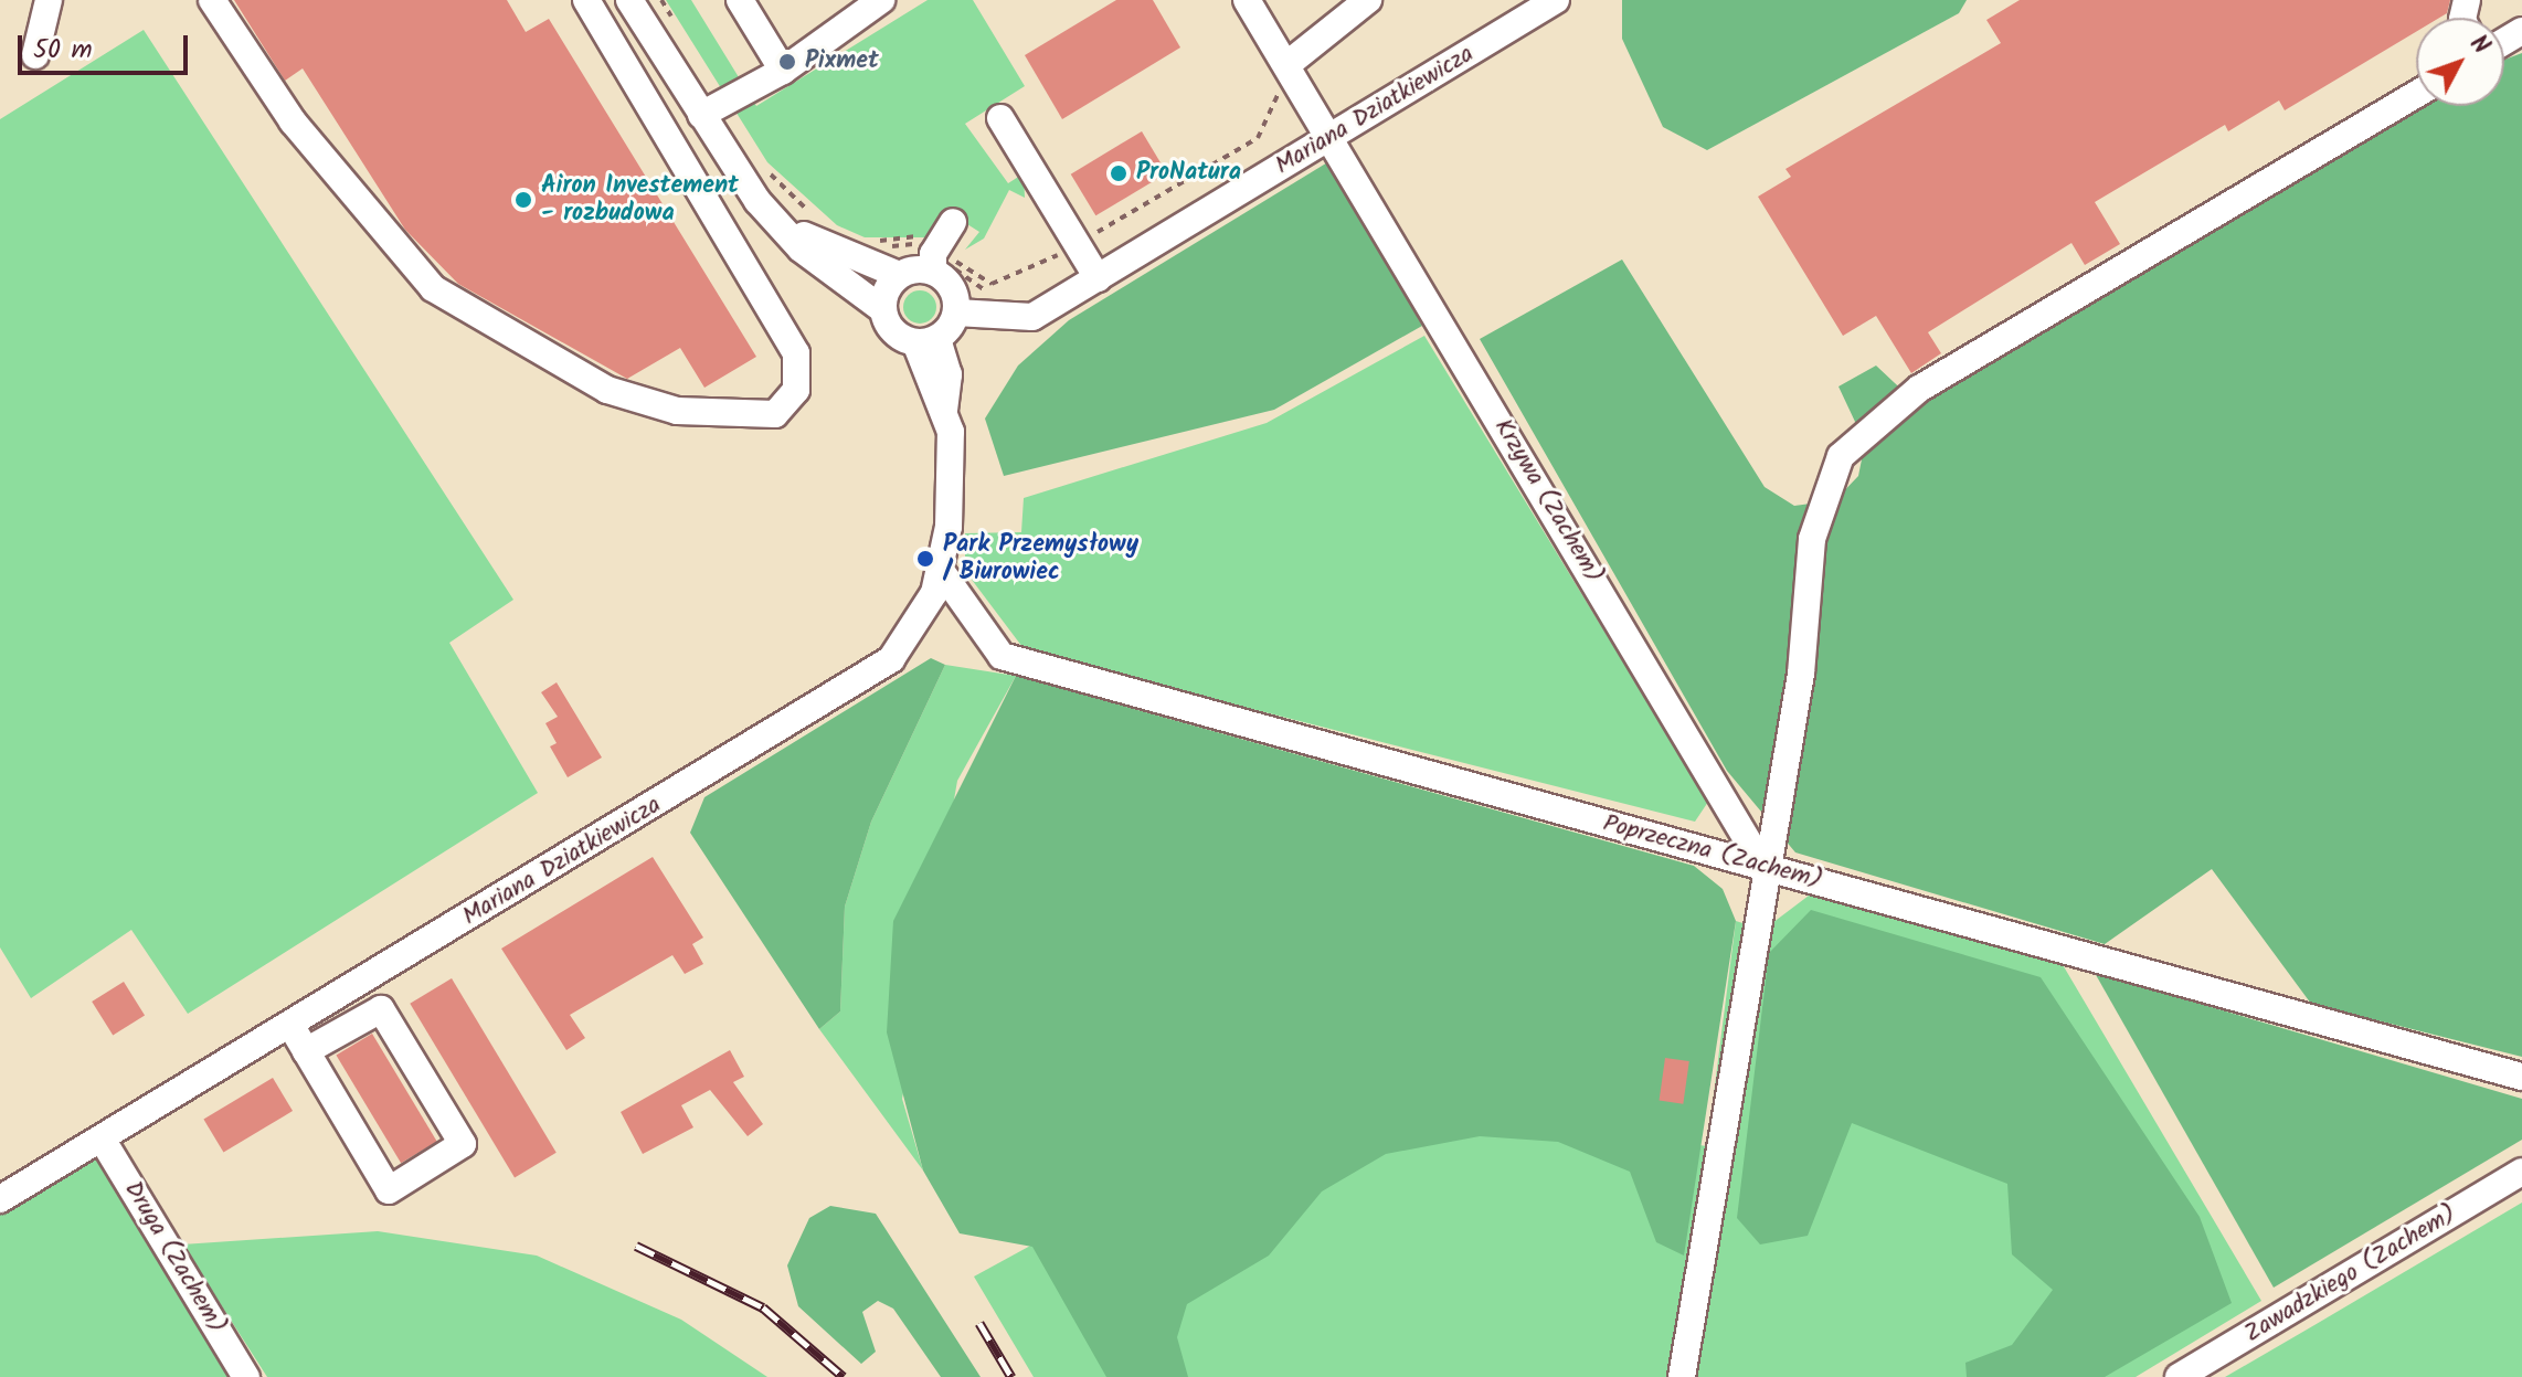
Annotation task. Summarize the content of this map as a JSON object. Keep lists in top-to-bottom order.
{
  "streets": {
    "street": [
      "Mariana Dziatkiewicza",
      "Krzywa (Zachem)",
      "Poprzeczna (Zachem)",
      "Druga (Zachem)",
      "Zawadzkiego (Zachem)"
    ]
  },
  "crossings": [
    ["Mariana Dziatkiewicza", "Krzywa (Zachem)"],
    ["Mariana Dziatkiewicza", "Poprzeczna (Zachem)"],
    ["Mariana Dziatkiewicza", "Druga (Zachem)"],
    ["Krzywa (Zachem)", "Poprzeczna (Zachem)"]
  ],
  "places": [
    "Pixmet",
    "ProNatura",
    "Airon Investement - rozbudowa",
    "Park Przemysłowy / Biurowiec"
  ],
  "scale_bar": "50 m",
  "north": "top right"
}
